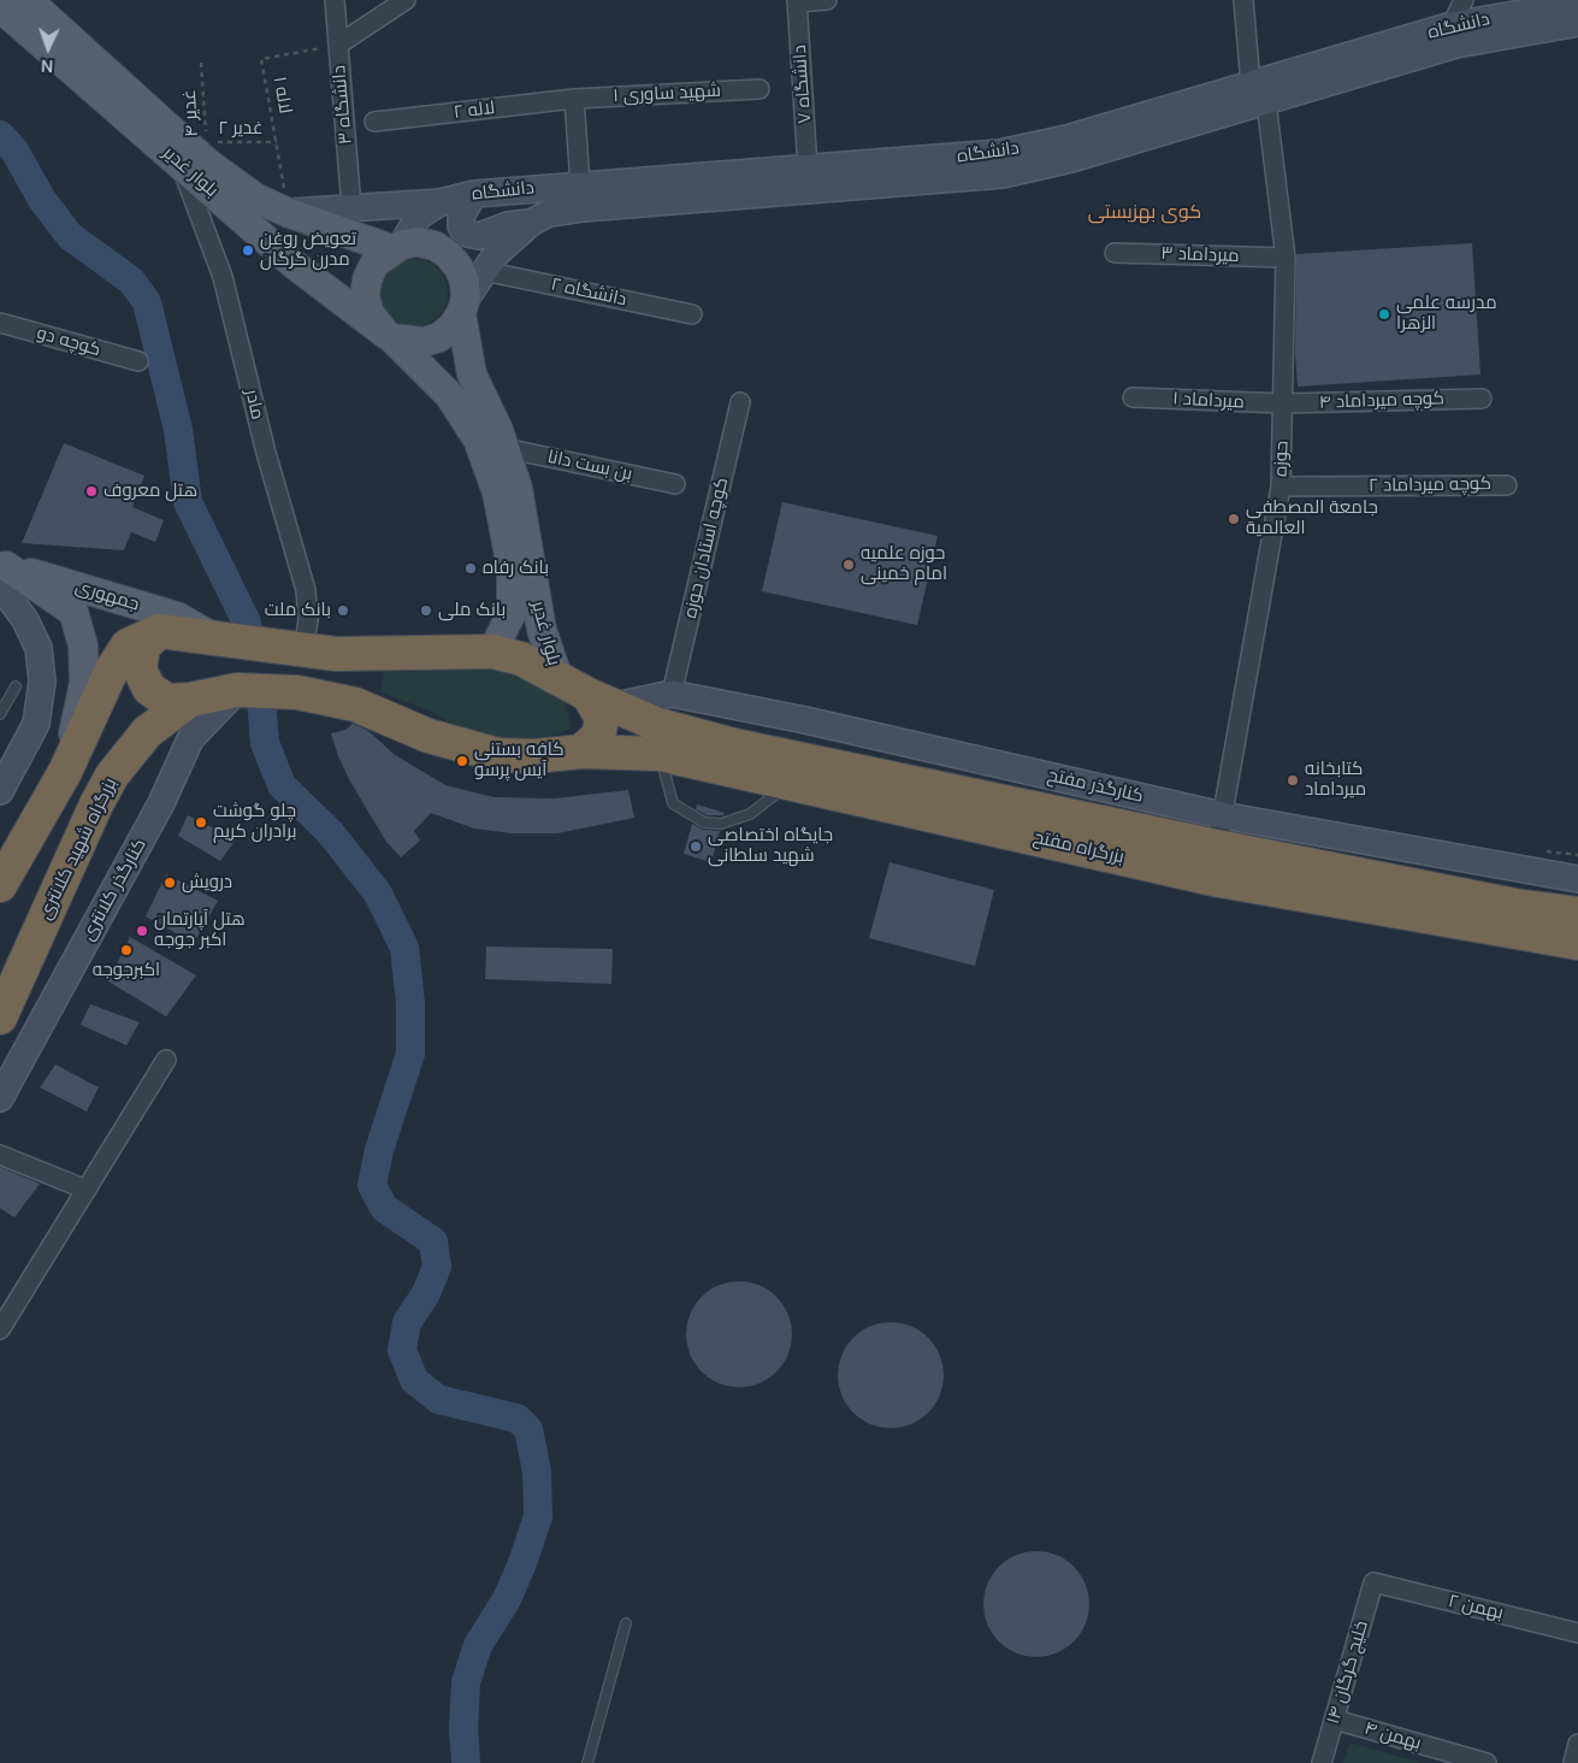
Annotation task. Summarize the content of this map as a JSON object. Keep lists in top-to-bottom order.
{
  "streets": {
    "highway": ["بزرگراه مفتح", "بزرگراه شهید کلانتری"],
    "main road": [
      "دانشگاه",
      "بلوار غدیر",
      "جمهوری",
      "کنارگذر مفتح",
      "کنارگذر کلانتری"
    ],
    "street": [
      "۷ دانشگاه",
      "۱ شهید ساوری",
      "۳ دانشگاه",
      "۲ لاله",
      "۳ میرداماد",
      "دانشگاه ۲",
      "کوچه دو",
      "۱ میرداماد",
      "کوچه میرداماد ۴",
      "مادر",
      "حوزه",
      "بن بست دانا",
      "کوچه میرداماد ۲",
      "کوچه استادان حوزه",
      "بهمن ۲",
      "خلیج گرگان ۱۴",
      "بهمن ۴"
    ],
    "path": ["۱ لاله", "۴ غدیر", "۲ غدیر"]
  },
  "crossings": [
    ["دانشگاه", "۷ دانشگاه"],
    ["دانشگاه", "بلوار غدیر"],
    ["دانشگاه", "دانشگاه ۲"],
    ["دانشگاه", "حوزه"],
    ["۱ شهید ساوری", "۲ لاله"],
    ["۱ لاله", "۳ دانشگاه"],
    ["۱ لاله", "۲ غدیر"],
    ["۱ لاله", "بلوار غدیر"],
    ["۳ دانشگاه", "بلوار غدیر"],
    ["۴ غدیر", "۲ غدیر"],
    ["۴ غدیر", "بلوار غدیر"],
    ["۴ غدیر", "مادر"],
    ["۲ غدیر", "بلوار غدیر"],
    ["۲ غدیر", "مادر"],
    ["بلوار غدیر", "مادر"],
    ["بلوار غدیر", "بن بست دانا"],
    ["بلوار غدیر", "بزرگراه مفتح"],
    ["۳ میرداماد", "حوزه"],
    ["۱ میرداماد", "کوچه میرداماد ۴"],
    ["۱ میرداماد", "حوزه"],
    ["کوچه میرداماد ۴", "حوزه"],
    ["مادر", "بزرگراه مفتح"],
    ["حوزه", "کوچه میرداماد ۲"],
    ["حوزه", "کنارگذر مفتح"],
    ["حوزه", "بزرگراه مفتح"],
    ["کوچه استادان حوزه", "کنارگذر مفتح"],
    ["کنارگذر مفتح", "بزرگراه مفتح"],
    ["بزرگراه مفتح", "بزرگراه شهید کلانتری"],
    ["بزرگراه شهید کلانتری", "کنارگذر کلانتری"],
    ["بهمن ۲", "خلیج گرگان ۱۴"],
    ["خلیج گرگان ۱۴", "بهمن ۴"]
  ],
  "districts": ["کوی بهزیستی"],
  "places": [
    "تعویض روغن مدرن گرگان",
    "مدرسه علمی الزهرا",
    "هتل معروف",
    "جامعة المصطفی العالمیة",
    "حوزه علمیه امام خمینی",
    "بانک رفاه",
    "بانک ملت",
    "بانک ملی",
    "کافه بستنی آیس پرسو",
    "کتابخانه میرداماد",
    "چلو گوشت برادران کریم",
    "جایگاه اختصاصی شهید سلطانی",
    "درویش",
    "هتل آپارتمان اکبر جوجه",
    "اکبرجوجه"
  ],
  "north": "bottom"
}
